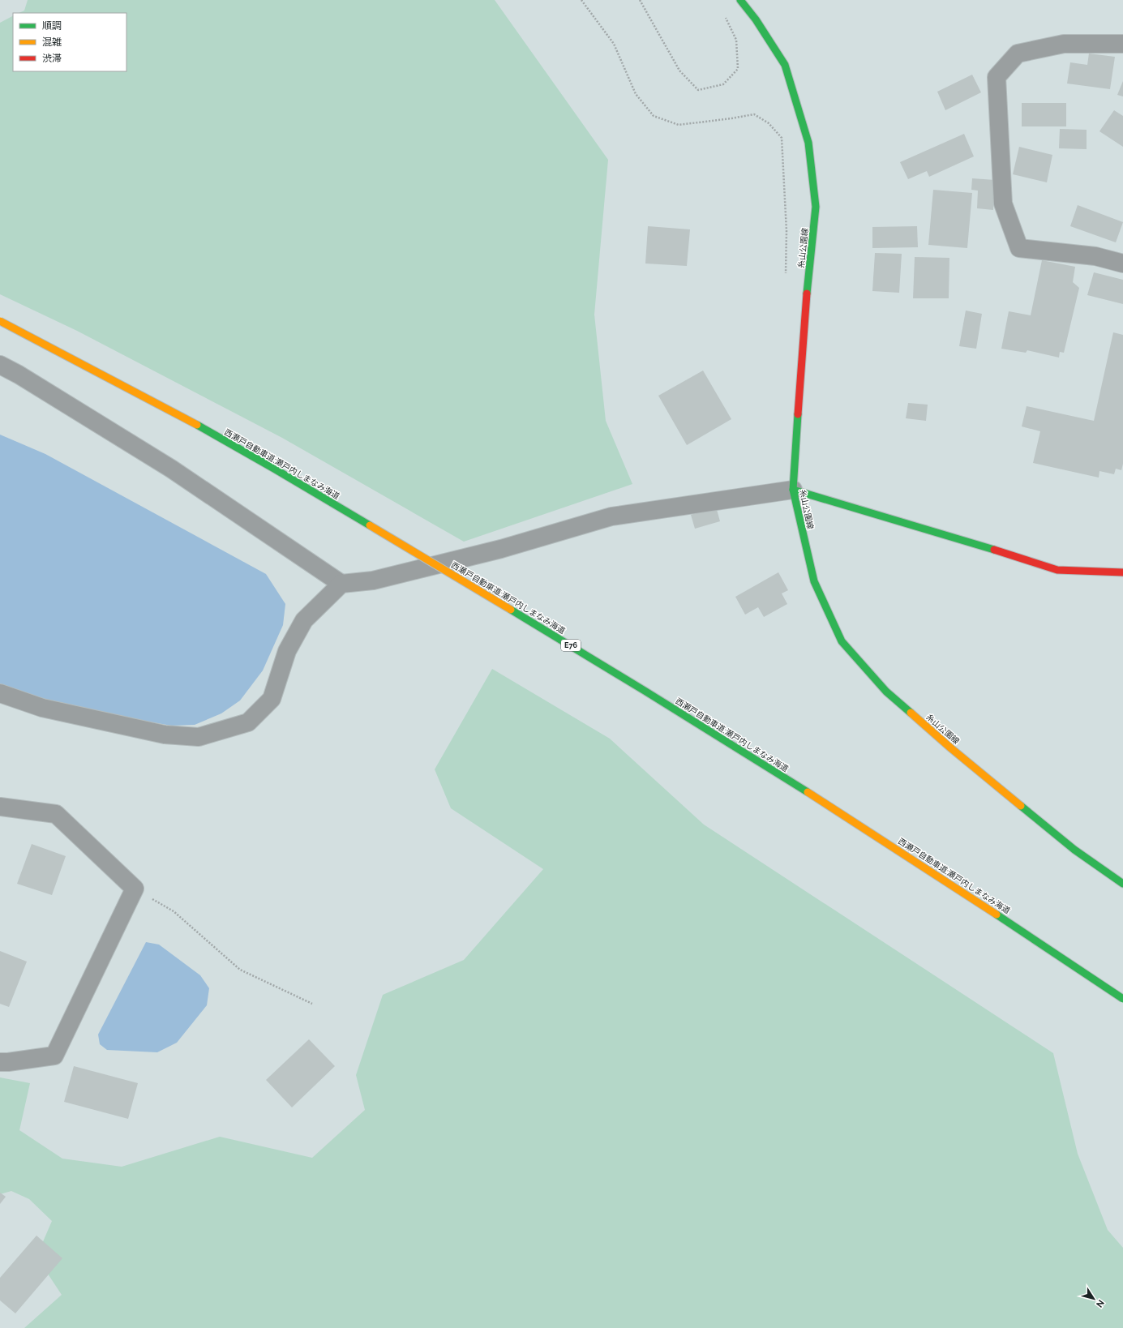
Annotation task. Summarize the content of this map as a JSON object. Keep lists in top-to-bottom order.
{
  "streets": {
    "main road": ["糸山公園線", "西瀬戸自動車道;瀬戸内しまなみ海道", "E76"]
  },
  "legend": ["順調", "混雑", "渋滞"],
  "north": "bottom right"
}
